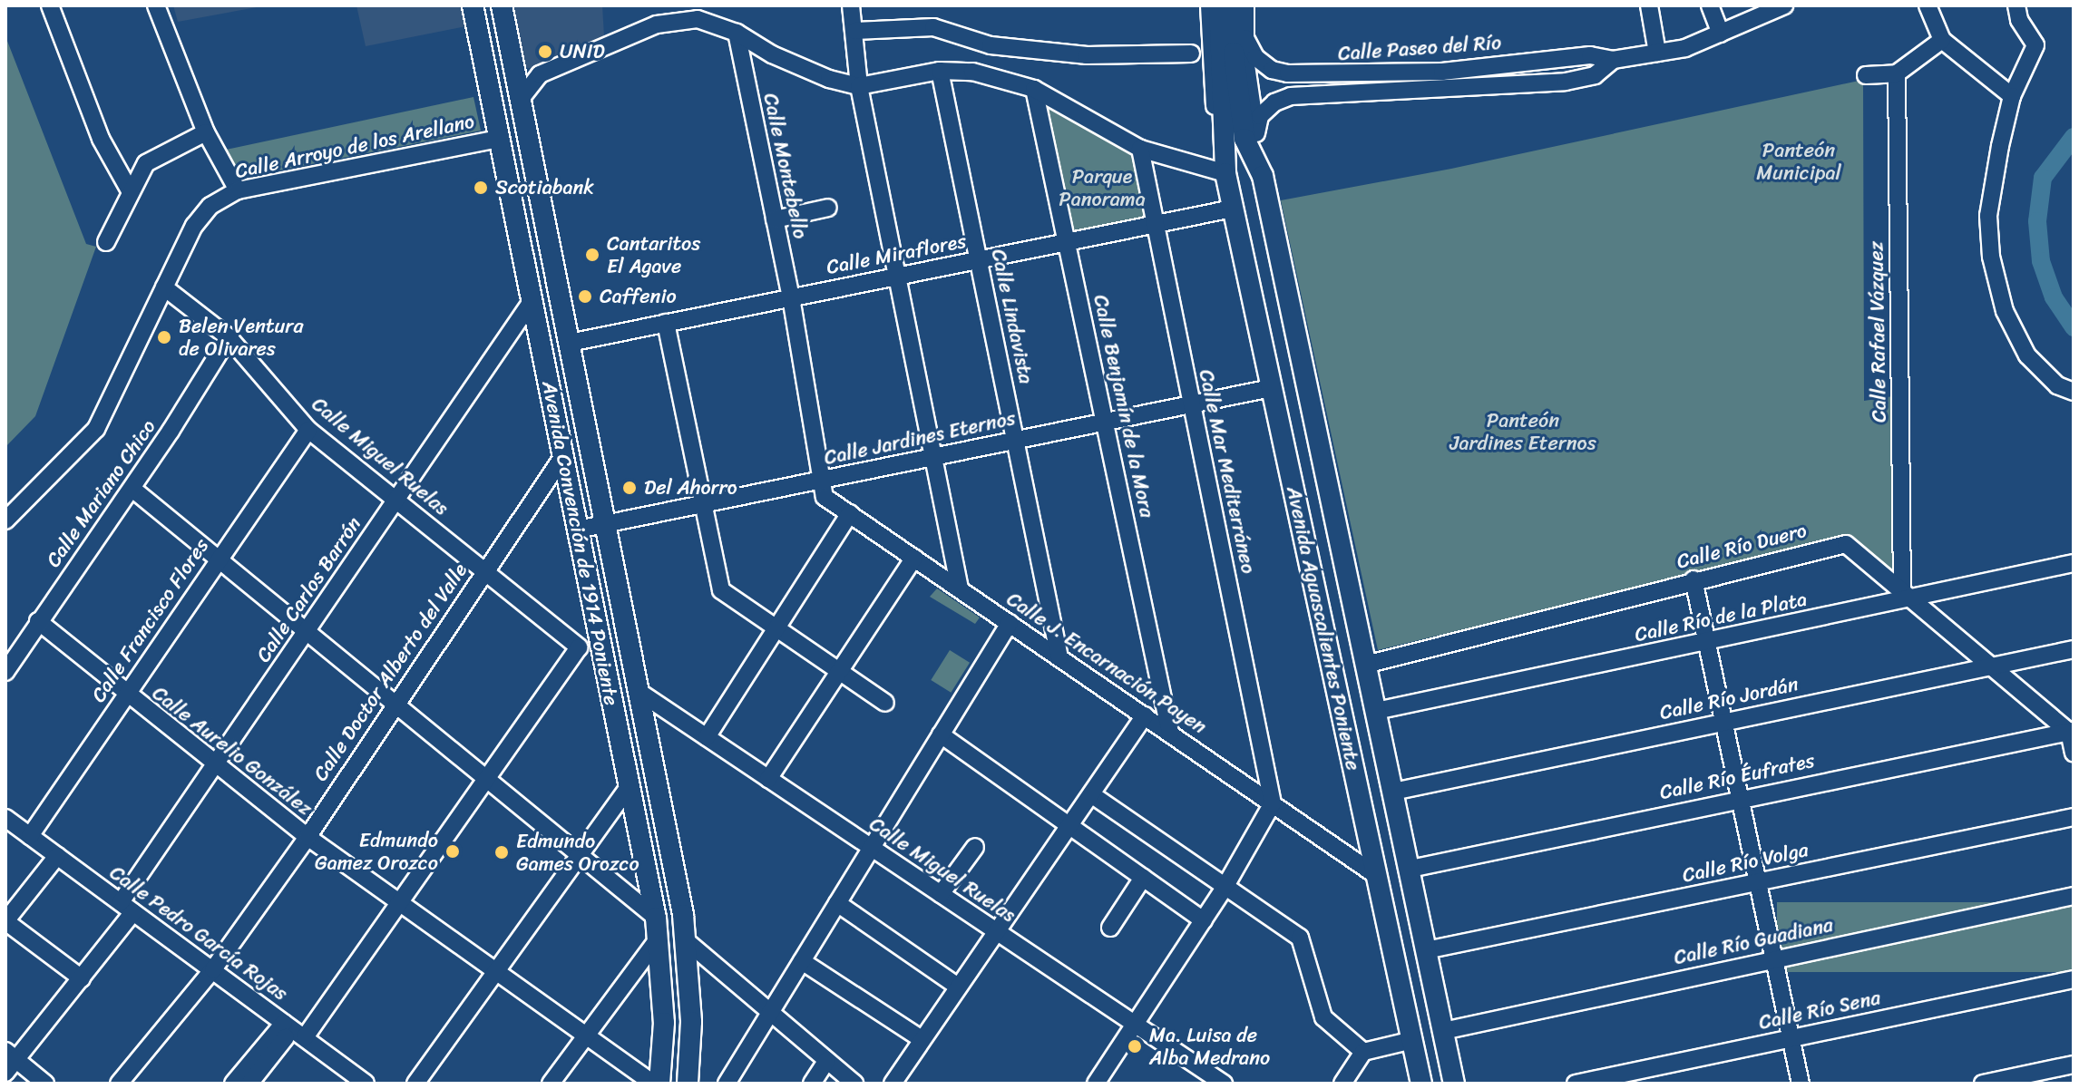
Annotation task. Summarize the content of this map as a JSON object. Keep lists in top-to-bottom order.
{
  "streets": {
    "main road": ["Avenida Convención de 1914 Poniente", "Avenida Aguascalientes Poniente"],
    "street": [
      "Calle Paseo del Río",
      "Calle Arroyo de los Arellano",
      "Calle Montebello",
      "Calle Miraflores",
      "Calle Lindavista",
      "Calle Rafael Vázquez",
      "Calle Benjamín de la Mora",
      "Calle Jardines Eternos",
      "Calle Miguel Ruelas",
      "Calle Mar Mediterráneo",
      "Calle Mariano Chico",
      "Calle Río Duero",
      "Calle Carlos Barrón",
      "Calle Río de la Plata",
      "Calle Francisco Flores",
      "Calle J. Encarnación Payen",
      "Calle Doctor Alberto del Valle",
      "Calle Río Jordán",
      "Calle Aurelio González",
      "Calle Río Éufrates",
      "Calle Río Volga",
      "Calle Pedro García Rojas",
      "Calle Río Guadiana",
      "Calle Río Sena"
    ]
  },
  "crossings": [
    ["Calle Paseo del Río", "Avenida Aguascalientes Poniente"],
    ["Calle Arroyo de los Arellano", "Calle Miguel Ruelas"],
    ["Calle Arroyo de los Arellano", "Avenida Convención de 1914 Poniente"],
    ["Calle Montebello", "Calle Miraflores"],
    ["Calle Montebello", "Calle Jardines Eternos"],
    ["Calle Montebello", "Calle J. Encarnación Payen"],
    ["Calle Miraflores", "Calle Lindavista"],
    ["Calle Miraflores", "Calle Benjamín de la Mora"],
    ["Calle Miraflores", "Calle Mar Mediterráneo"],
    ["Calle Miraflores", "Avenida Convención de 1914 Poniente"],
    ["Calle Miraflores", "Avenida Aguascalientes Poniente"],
    ["Calle Lindavista", "Calle Jardines Eternos"],
    ["Calle Lindavista", "Calle J. Encarnación Payen"],
    ["Calle Rafael Vázquez", "Calle Río Duero"],
    ["Calle Rafael Vázquez", "Calle Río de la Plata"],
    ["Calle Benjamín de la Mora", "Calle Jardines Eternos"],
    ["Calle Benjamín de la Mora", "Calle J. Encarnación Payen"],
    ["Calle Jardines Eternos", "Calle Mar Mediterráneo"],
    ["Calle Jardines Eternos", "Avenida Convención de 1914 Poniente"],
    ["Calle Jardines Eternos", "Avenida Aguascalientes Poniente"],
    ["Calle Jardines Eternos", "Calle J. Encarnación Payen"],
    ["Calle Miguel Ruelas", "Calle Mariano Chico"],
    ["Calle Miguel Ruelas", "Avenida Convención de 1914 Poniente"],
    ["Calle Miguel Ruelas", "Calle Carlos Barrón"],
    ["Calle Miguel Ruelas", "Calle Francisco Flores"],
    ["Calle Miguel Ruelas", "Calle Doctor Alberto del Valle"],
    ["Calle Mar Mediterráneo", "Calle J. Encarnación Payen"],
    ["Calle Mariano Chico", "Calle Aurelio González"],
    ["Avenida Convención de 1914 Poniente", "Calle Carlos Barrón"],
    ["Avenida Convención de 1914 Poniente", "Calle Doctor Alberto del Valle"],
    ["Avenida Convención de 1914 Poniente", "Calle Aurelio González"],
    ["Calle Río Duero", "Calle Río de la Plata"],
    ["Calle Río Duero", "Avenida Aguascalientes Poniente"],
    ["Calle Río Duero", "Calle Río Jordán"],
    ["Calle Río Duero", "Calle Río Éufrates"],
    ["Calle Carlos Barrón", "Calle Aurelio González"],
    ["Calle Carlos Barrón", "Calle Pedro García Rojas"],
    ["Calle Río de la Plata", "Avenida Aguascalientes Poniente"],
    ["Calle Francisco Flores", "Calle Aurelio González"],
    ["Calle Francisco Flores", "Calle Pedro García Rojas"],
    ["Avenida Aguascalientes Poniente", "Calle J. Encarnación Payen"],
    ["Avenida Aguascalientes Poniente", "Calle Río Jordán"],
    ["Avenida Aguascalientes Poniente", "Calle Río Éufrates"],
    ["Avenida Aguascalientes Poniente", "Calle Río Volga"],
    ["Avenida Aguascalientes Poniente", "Calle Río Guadiana"],
    ["Calle Doctor Alberto del Valle", "Calle Aurelio González"],
    ["Calle Doctor Alberto del Valle", "Calle Pedro García Rojas"]
  ],
  "parks": ["Panteón Municipal", "Parque Panorama", "Panteón Jardines Eternos"],
  "places": [
    "UNID",
    "Scotiabank",
    "Cantaritos El Agave",
    "Caffenio",
    "Belen Ventura de Olivares",
    "Del Ahorro",
    "Edmundo Gamez Orozco",
    "Edmundo Games Orozco",
    "Ma. Luisa de Alba Medrano"
  ]
}
